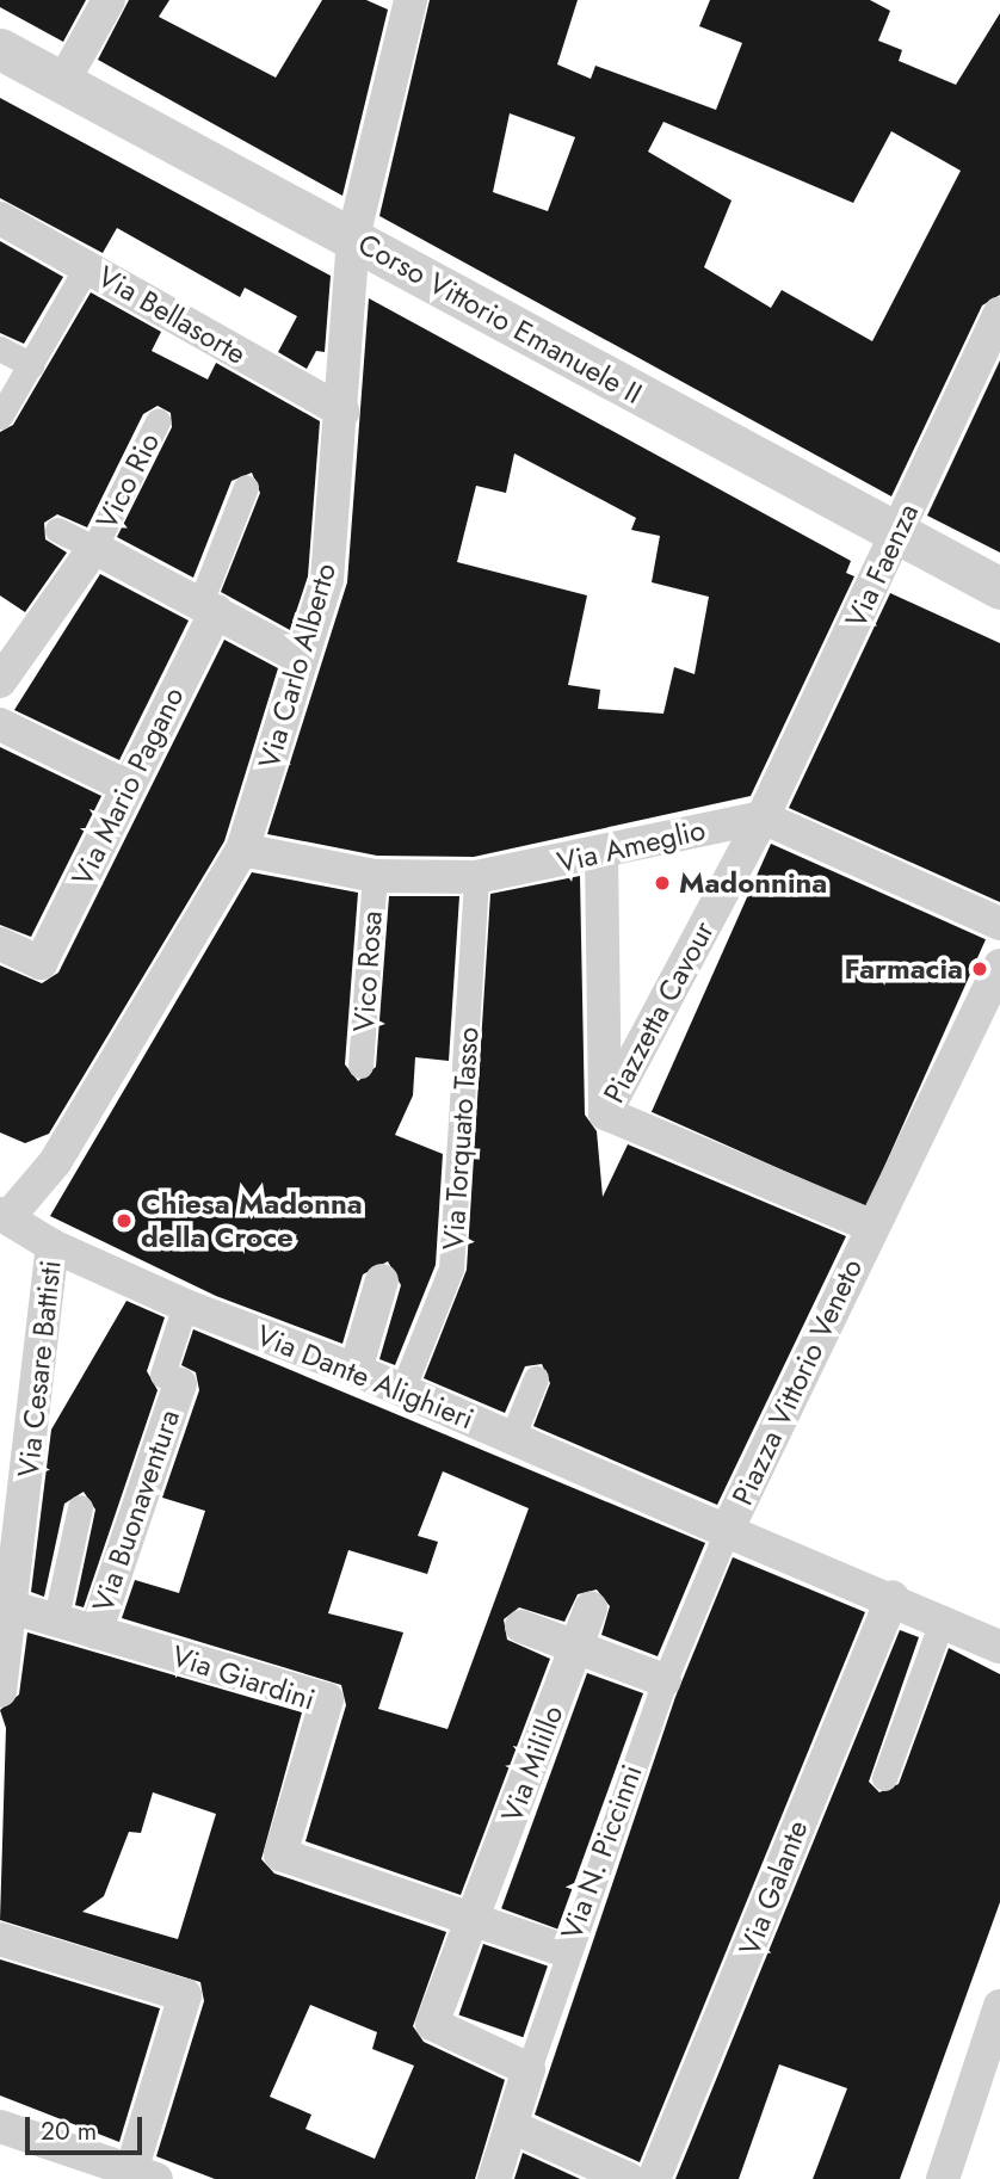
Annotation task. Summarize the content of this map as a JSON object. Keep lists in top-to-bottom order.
{
  "streets": {
    "street": [
      "Via Bellasorte",
      "Corso Vittorio Emanuele II",
      "Vico Rio",
      "Via Faenza",
      "Via Carlo Alberto",
      "Via Mario Pagano",
      "Via Ameglio",
      "Vico Rosa",
      "Piazzetta Cavour",
      "Via Torquato Tasso",
      "Via Cesare Battisti",
      "Via Dante Alighieri",
      "Piazza Vittorio Veneto",
      "Via Buonaventura",
      "Via Giardini",
      "Via Milillo",
      "Via N. Piccinni",
      "Via Galante"
    ]
  },
  "crossings": [
    ["Via Bellasorte", "Via Carlo Alberto"],
    ["Corso Vittorio Emanuele II", "Via Faenza"],
    ["Corso Vittorio Emanuele II", "Via Carlo Alberto"],
    ["Via Faenza", "Via Ameglio"],
    ["Via Faenza", "Piazzetta Cavour"],
    ["Via Carlo Alberto", "Via Ameglio"],
    ["Via Carlo Alberto", "Via Dante Alighieri"],
    ["Via Ameglio", "Vico Rosa"],
    ["Via Ameglio", "Piazzetta Cavour"],
    ["Via Ameglio", "Via Torquato Tasso"],
    ["Via Torquato Tasso", "Via Dante Alighieri"],
    ["Via Cesare Battisti", "Via Dante Alighieri"],
    ["Via Cesare Battisti", "Via Giardini"],
    ["Via Dante Alighieri", "Piazza Vittorio Veneto"],
    ["Via Dante Alighieri", "Via Buonaventura"],
    ["Via Dante Alighieri", "Via N. Piccinni"],
    ["Piazza Vittorio Veneto", "Via N. Piccinni"],
    ["Piazza Vittorio Veneto", "Via Galante"],
    ["Via Buonaventura", "Via Giardini"],
    ["Via Giardini", "Via Milillo"],
    ["Via Giardini", "Via N. Piccinni"],
    ["Via Milillo", "Via N. Piccinni"]
  ],
  "places": ["Madonnina", "Farmacia", "Chiesa Madonna della Croce"],
  "scale_bar": "20 m"
}
